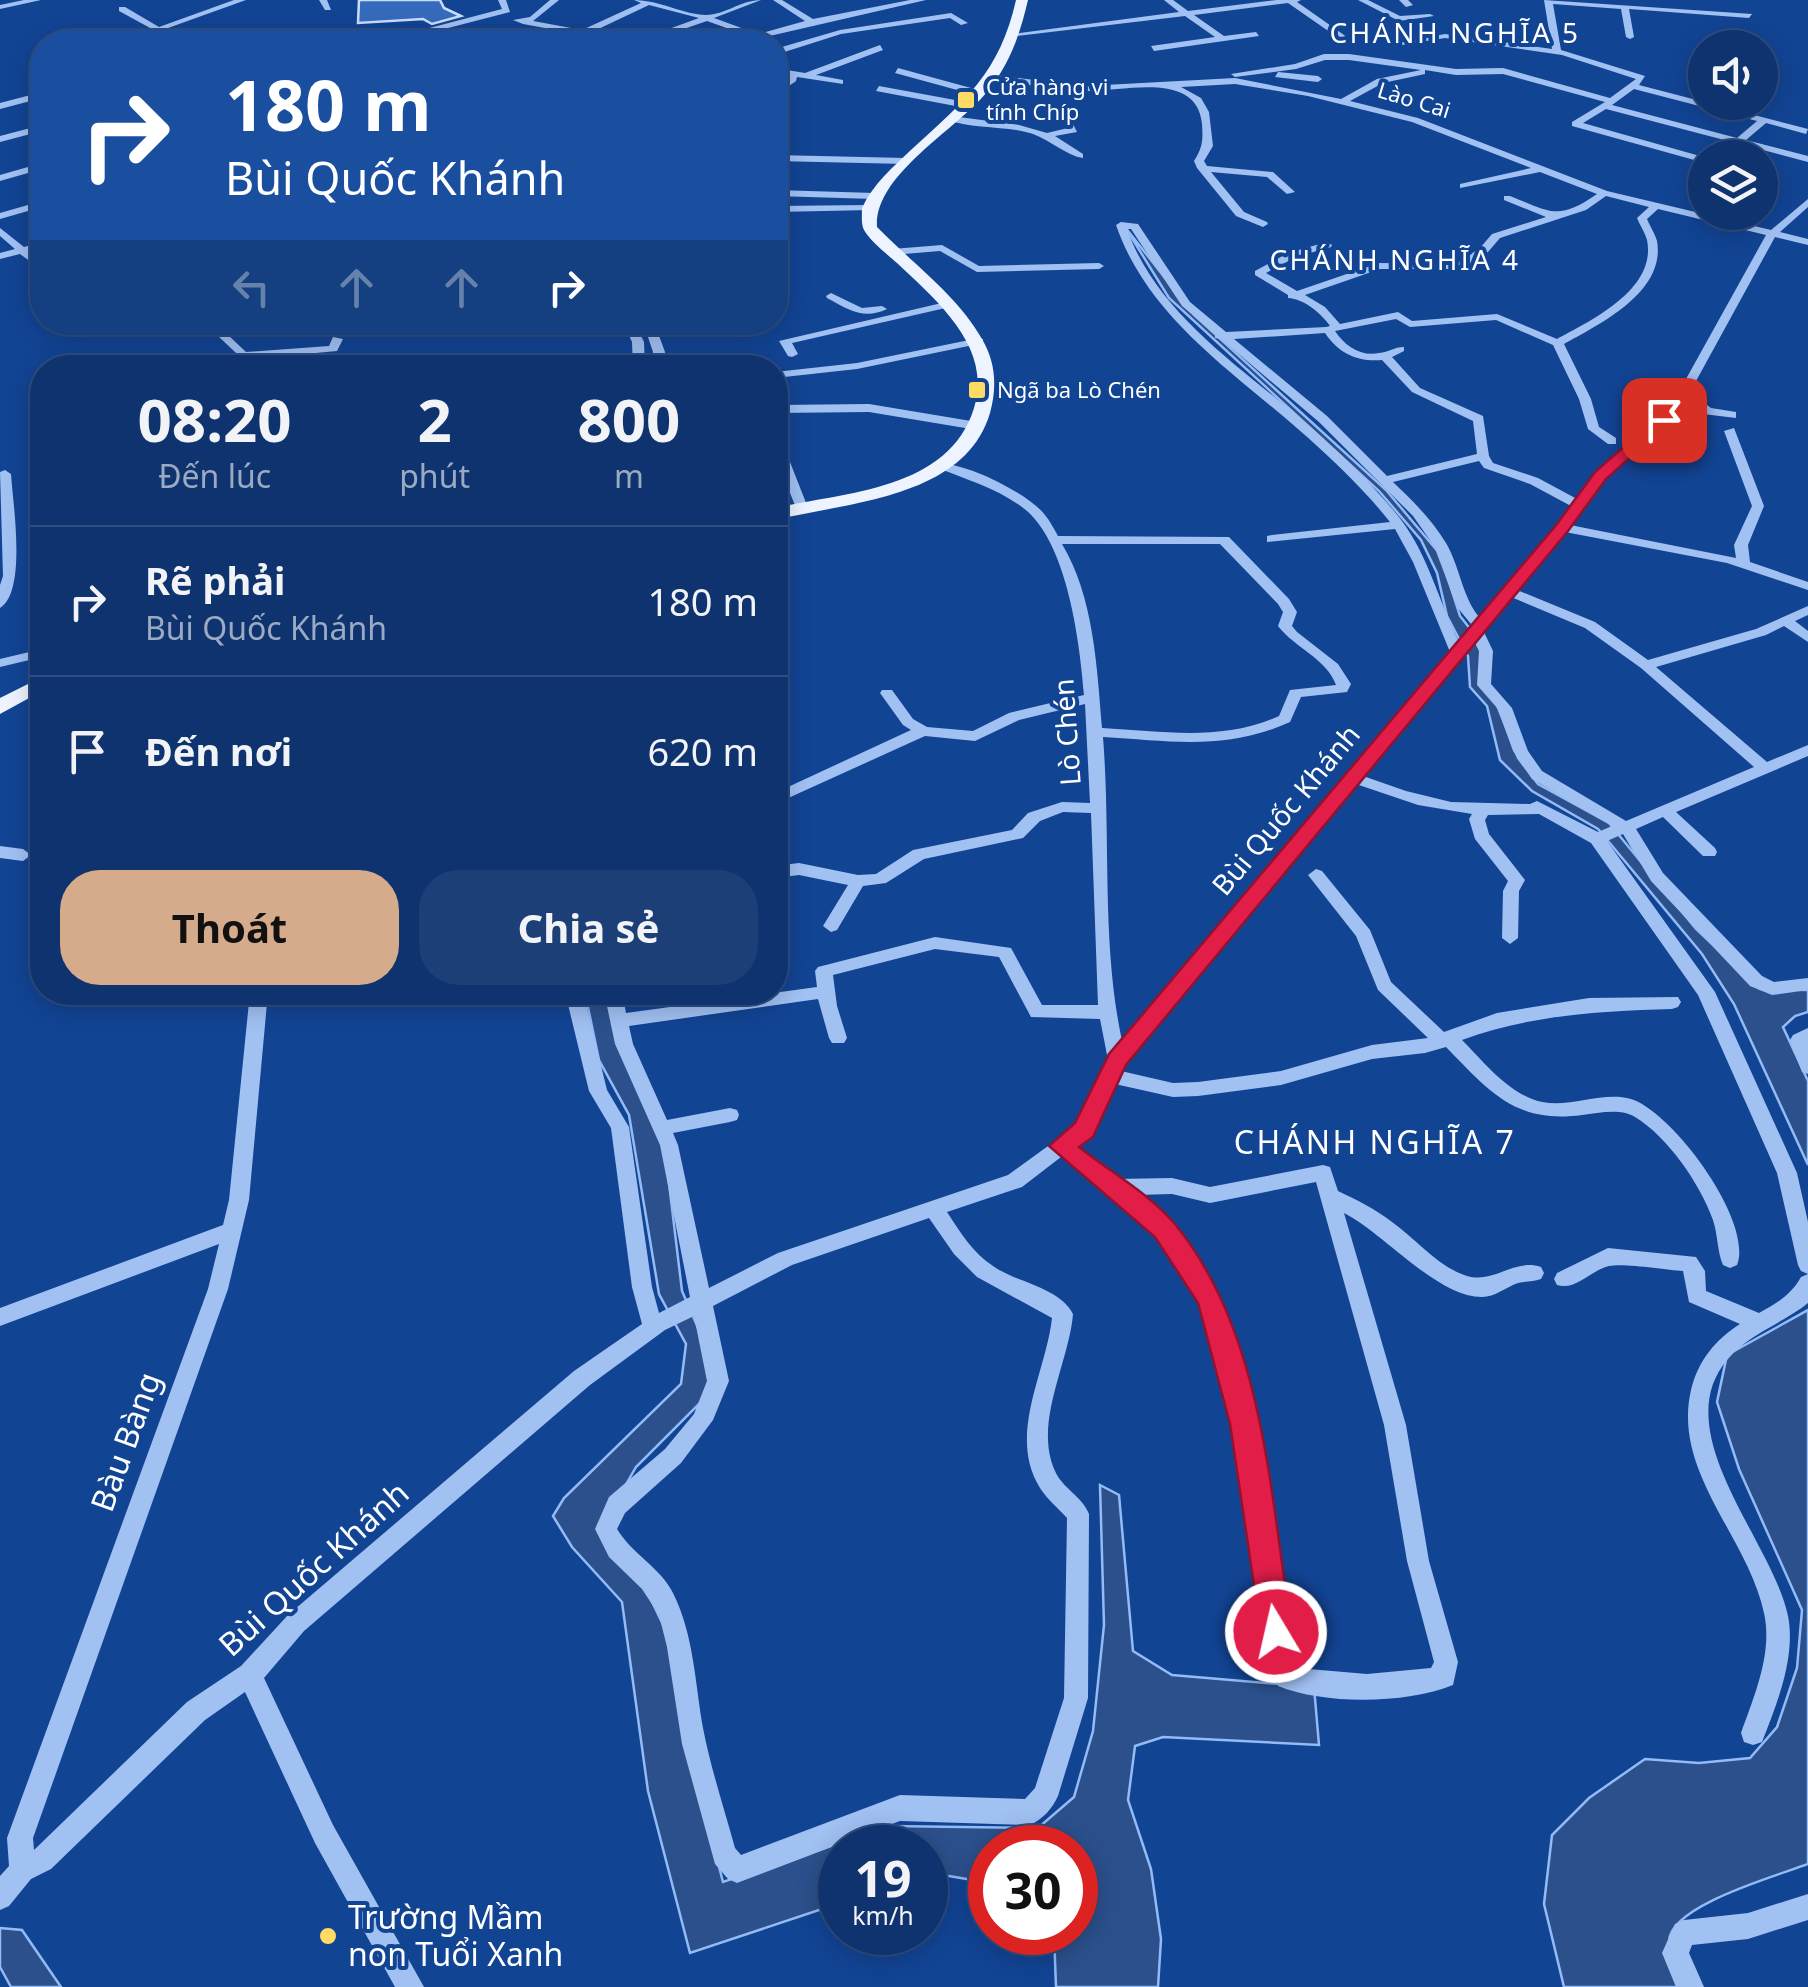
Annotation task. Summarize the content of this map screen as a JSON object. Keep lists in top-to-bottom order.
{
  "streets": {
    "street": [
      "Lào Cai",
      "Lò Chén",
      "Bùi Quốc Khánh",
      "Bàu Bàng"
    ]
  },
  "crossings": [
    ["Lào Cai", "Bùi Quốc Khánh"],
    ["Lò Chén", "Bùi Quốc Khánh"],
    ["Bùi Quốc Khánh", "Bàu Bàng"]
  ],
  "districts": ["CHÁNH NGHĨA 5", "CHÁNH NGHĨA 4", "CHÁNH NGHĨA 7"],
  "places": {
    "transit": ["Cửa hàng vi tính Chíp", "Ngã ba Lò Chén"],
    "other": ["Trường Mầm non Tuổi Xanh"]
  },
  "page": {
    "turn": ["180 m", "Bùi Quốc Khánh"],
    "eta": [
      "08:20",
      "Đến lúc",
      "2",
      "phút",
      "800",
      "m"
    ],
    "list": [
      {
        "name": "Rẽ phải",
        "note": "Bùi Quốc Khánh",
        "value": "180 m"
      },
      {
        "name": "Đến nơi",
        "value": "620 m"
      }
    ],
    "buttons": ["Thoát", "Chia sẻ"],
    "speed": "19 km/h",
    "limit": "30"
  }
}
